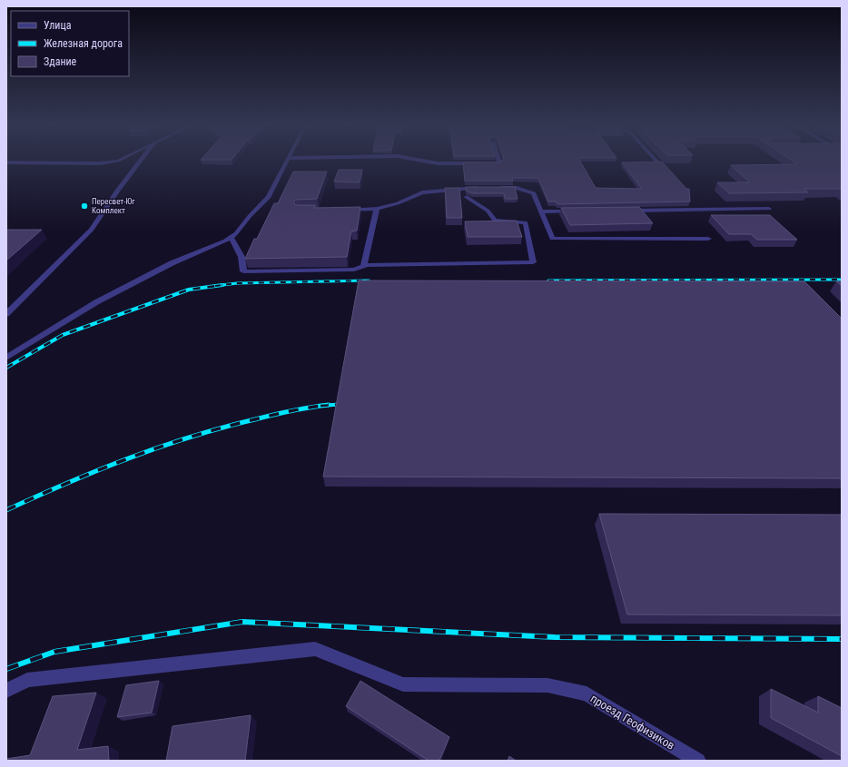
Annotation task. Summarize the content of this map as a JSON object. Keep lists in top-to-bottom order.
{
  "streets": {
    "street": ["проезд Геофизиков"]
  },
  "places": ["Пересвет-Юг Комплект"],
  "legend": ["Улица", "Железная дорога", "Здание"]
}
